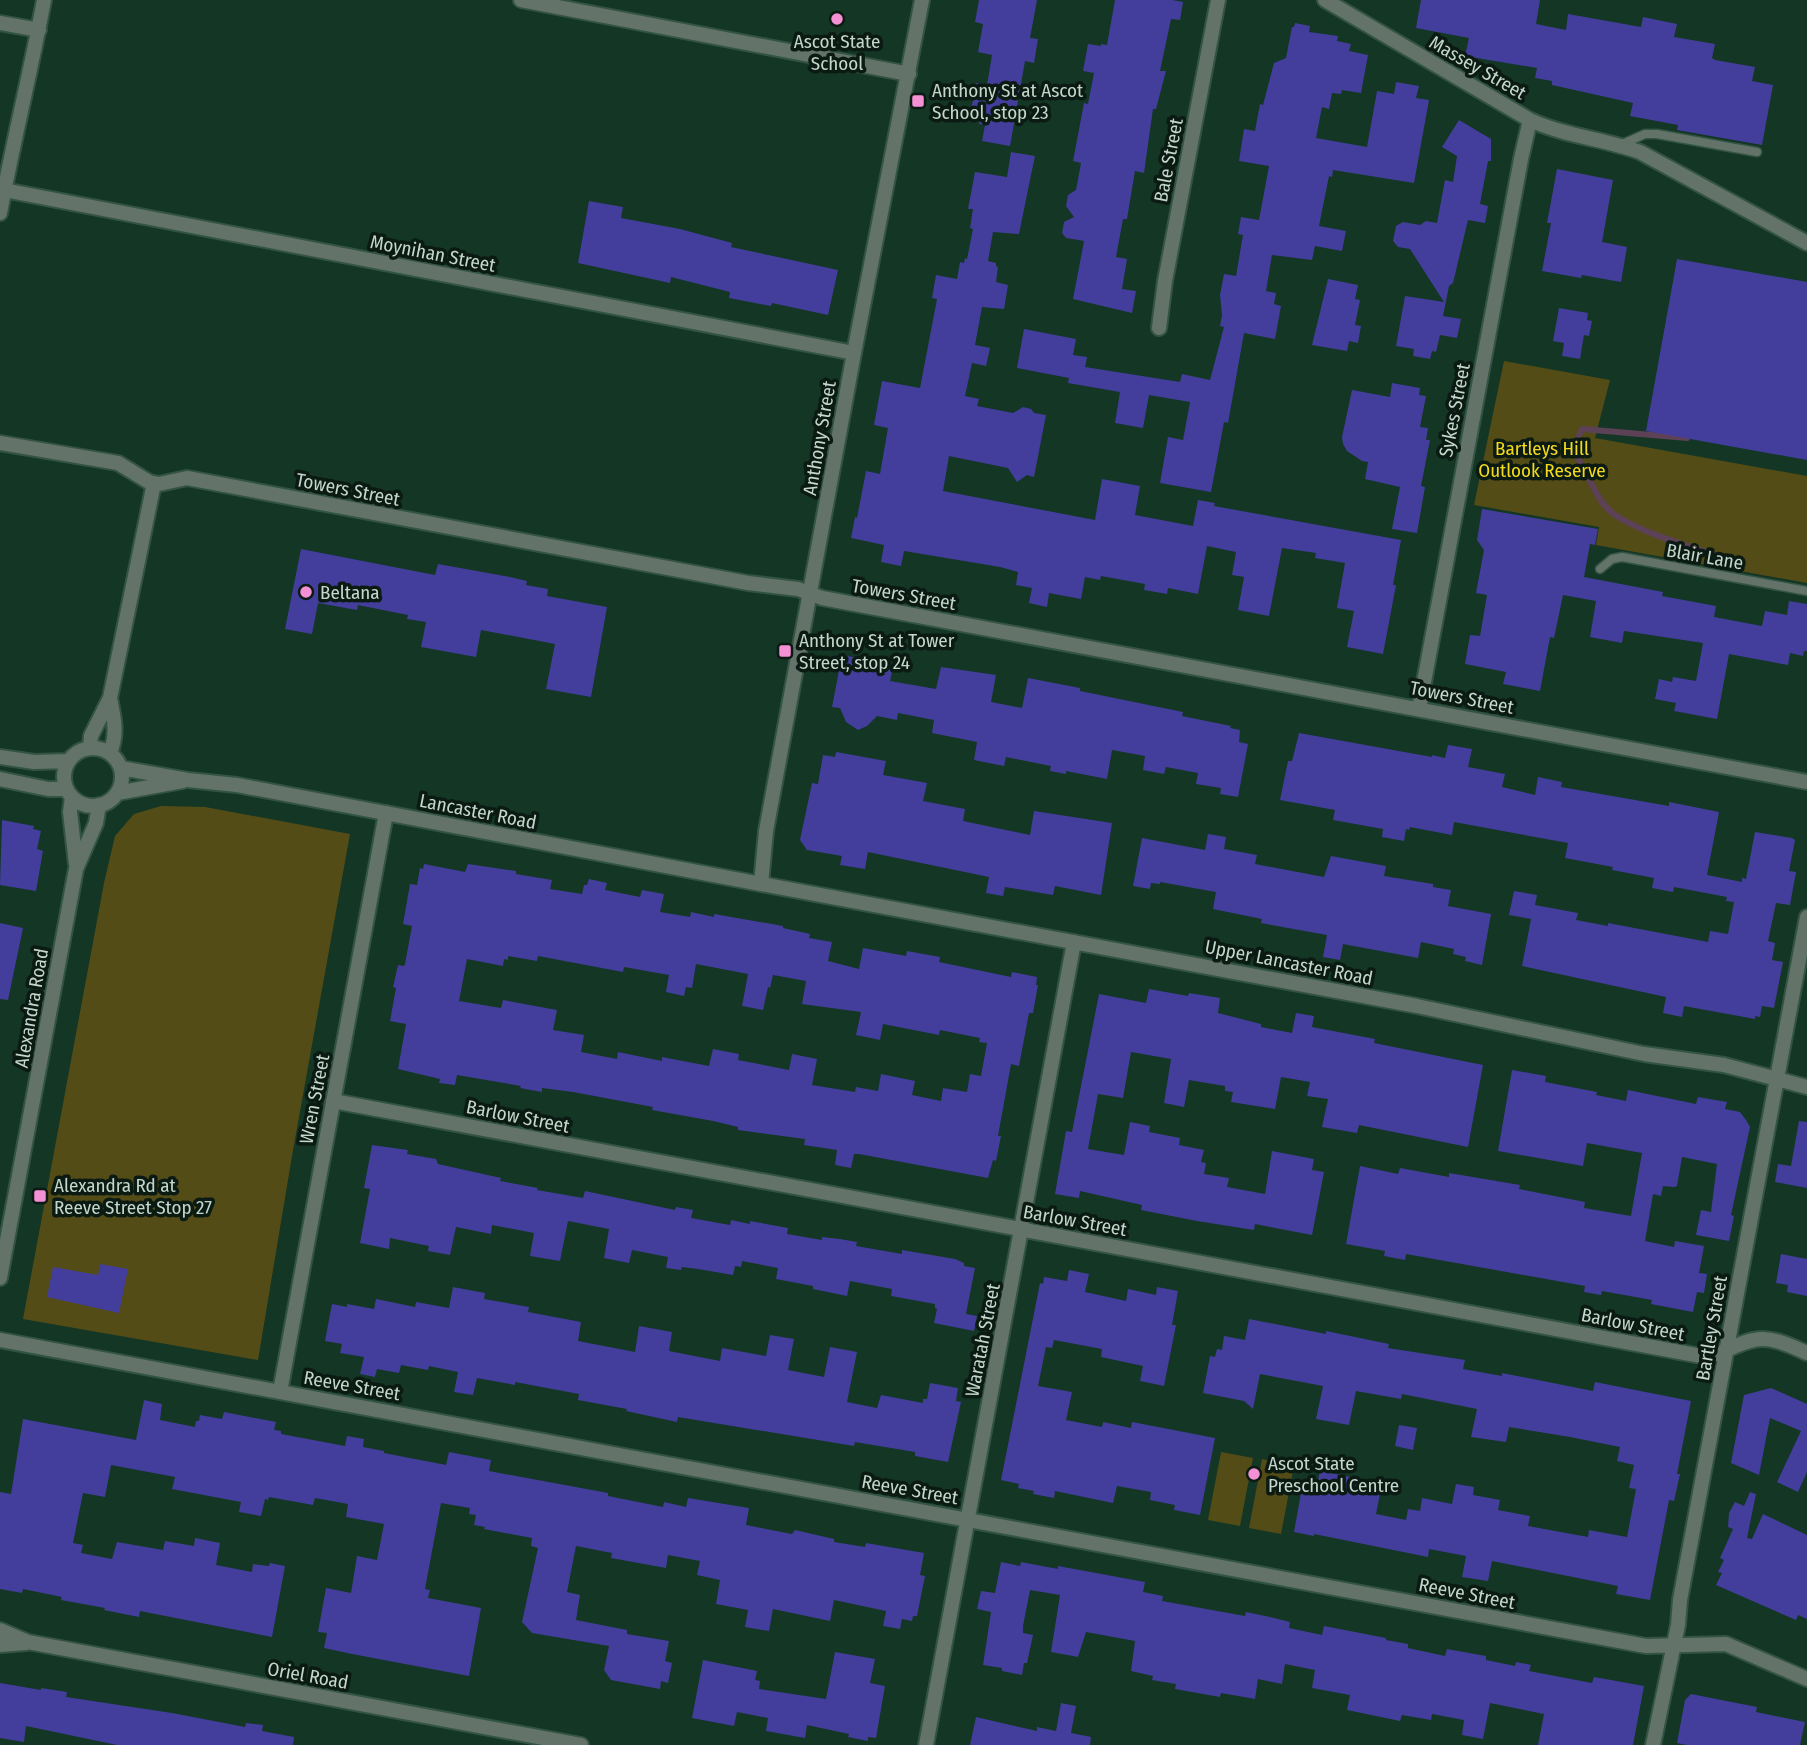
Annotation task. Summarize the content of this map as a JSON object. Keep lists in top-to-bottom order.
{
  "streets": {
    "street": [
      "Massey Street",
      "Bale Street",
      "Moynihan Street",
      "Sykes Street",
      "Anthony Street",
      "Towers Street",
      "Lancaster Road",
      "Upper Lancaster Road",
      "Alexandra Road",
      "Wren Street",
      "Barlow Street",
      "Bartley Street",
      "Waratah Street",
      "Reeve Street",
      "Oriel Road"
    ],
    "lane": ["Blair Lane"]
  },
  "crossings": [
    ["Massey Street", "Sykes Street"],
    ["Moynihan Street", "Anthony Street"],
    ["Sykes Street", "Towers Street"],
    ["Anthony Street", "Towers Street"],
    ["Anthony Street", "Lancaster Road"],
    ["Anthony Street", "Upper Lancaster Road"],
    ["Lancaster Road", "Upper Lancaster Road"],
    ["Lancaster Road", "Alexandra Road"],
    ["Lancaster Road", "Wren Street"],
    ["Upper Lancaster Road", "Bartley Street"],
    ["Upper Lancaster Road", "Waratah Street"],
    ["Wren Street", "Barlow Street"],
    ["Wren Street", "Reeve Street"],
    ["Barlow Street", "Bartley Street"],
    ["Barlow Street", "Waratah Street"],
    ["Bartley Street", "Reeve Street"],
    ["Waratah Street", "Reeve Street"]
  ],
  "parks": ["Bartleys Hill Outlook Reserve"],
  "places": {
    "other": ["Ascot State School", "Beltana", "Ascot State Preschool Centre"],
    "transit": ["Anthony St at Ascot School, stop 23", "Anthony St at Tower Street, stop 24", "Alexandra Rd at Reeve Street Stop 27"]
  }
}
